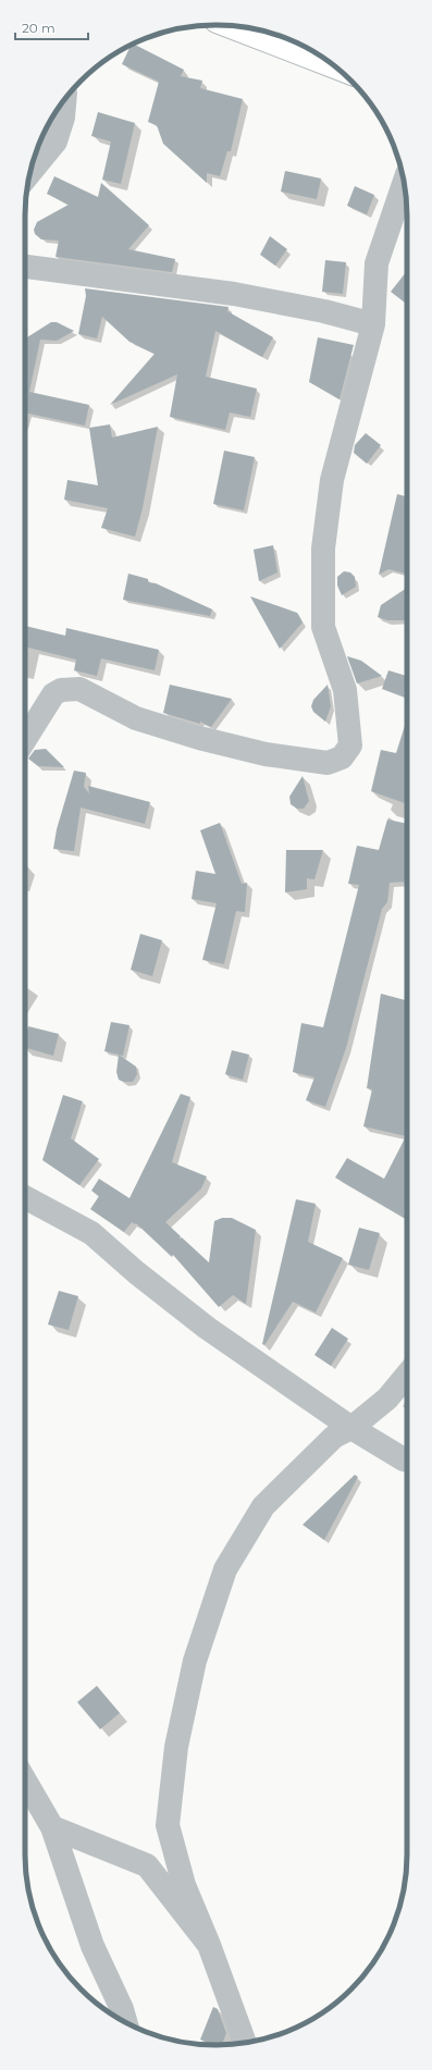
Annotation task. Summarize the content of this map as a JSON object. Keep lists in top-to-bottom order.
{
  "scale_bar": "20 m"
}
